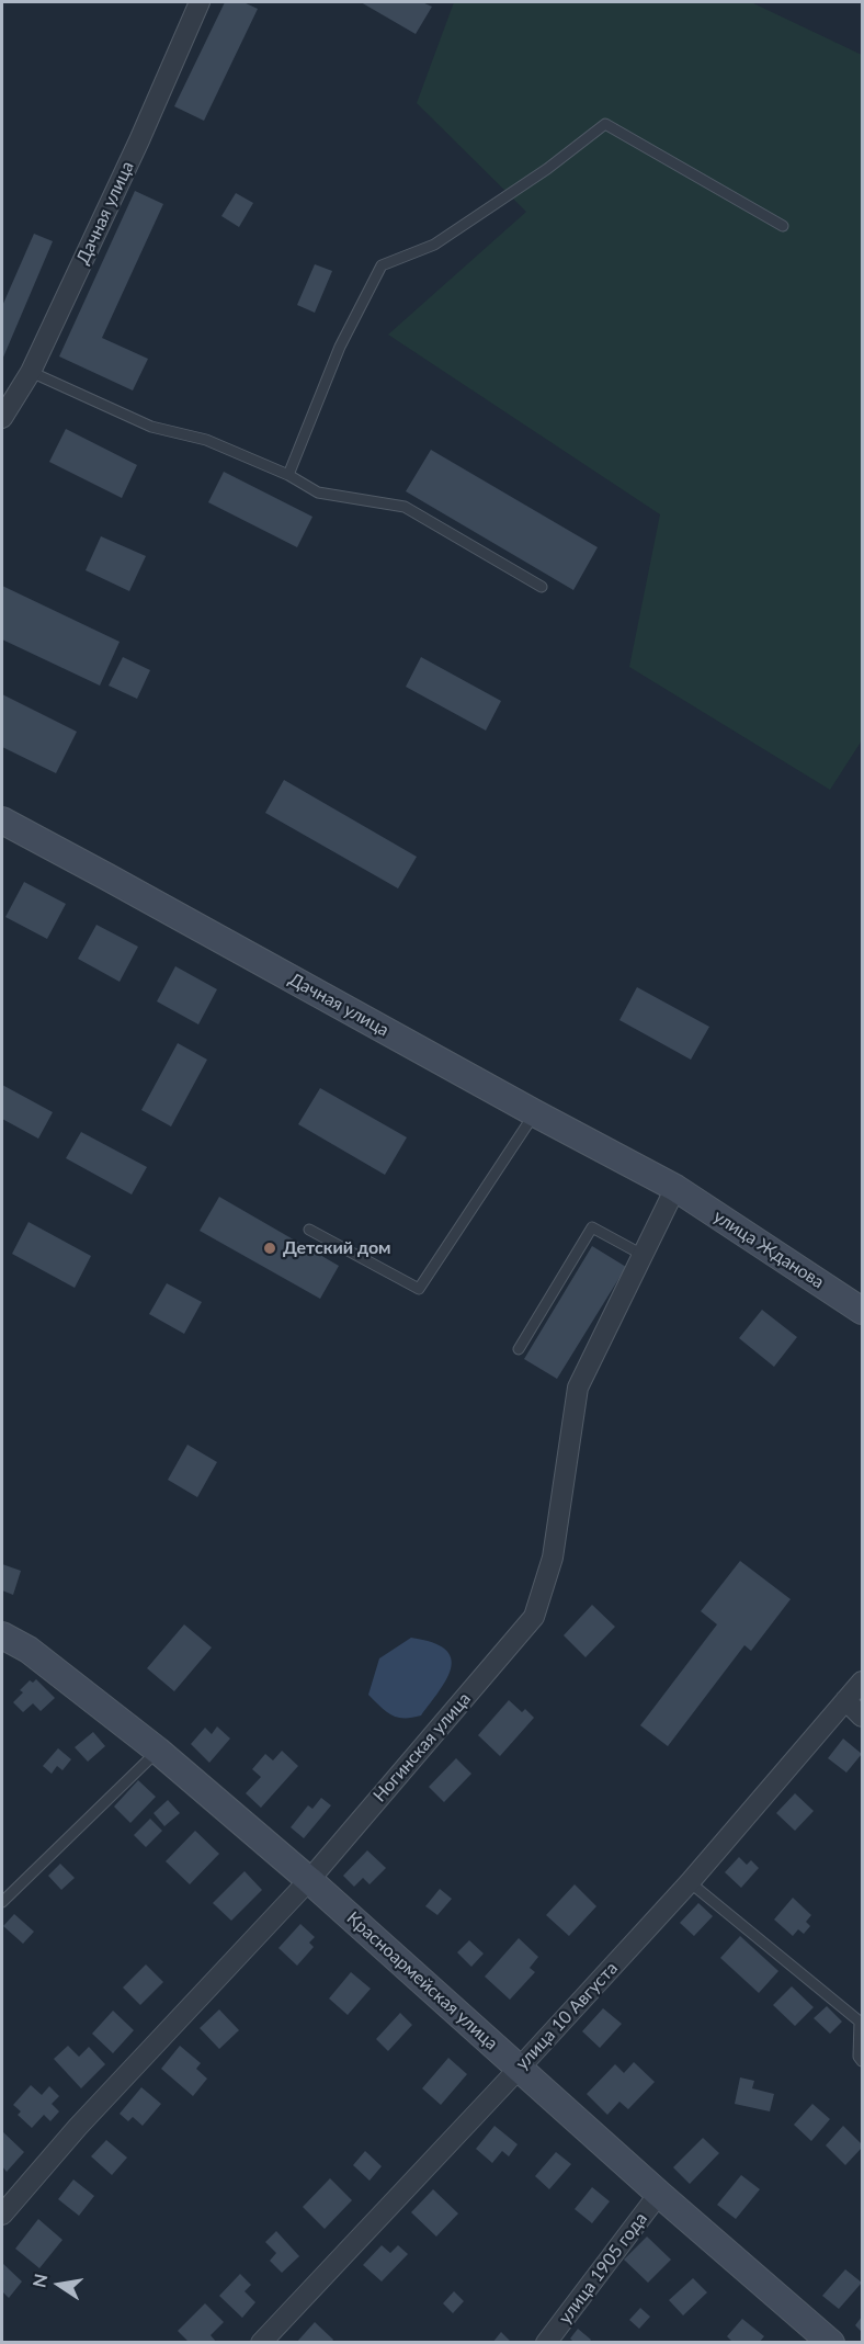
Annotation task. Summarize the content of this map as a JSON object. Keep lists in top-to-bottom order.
{
  "streets": {
    "main road": ["Дачная улица", "улица Жданова", "Красноармейская улица"],
    "street": ["Ногинская улица", "улица 10 Августа", "улица 1905 года"]
  },
  "crossings": [
    ["Дачная улица", "улица Жданова"],
    ["Дачная улица", "Ногинская улица"],
    ["улица Жданова", "Ногинская улица"],
    ["Ногинская улица", "Красноармейская улица"],
    ["Красноармейская улица", "улица 10 Августа"],
    ["Красноармейская улица", "улица 1905 года"]
  ],
  "places": ["Детский дом"],
  "north": "left"
}
